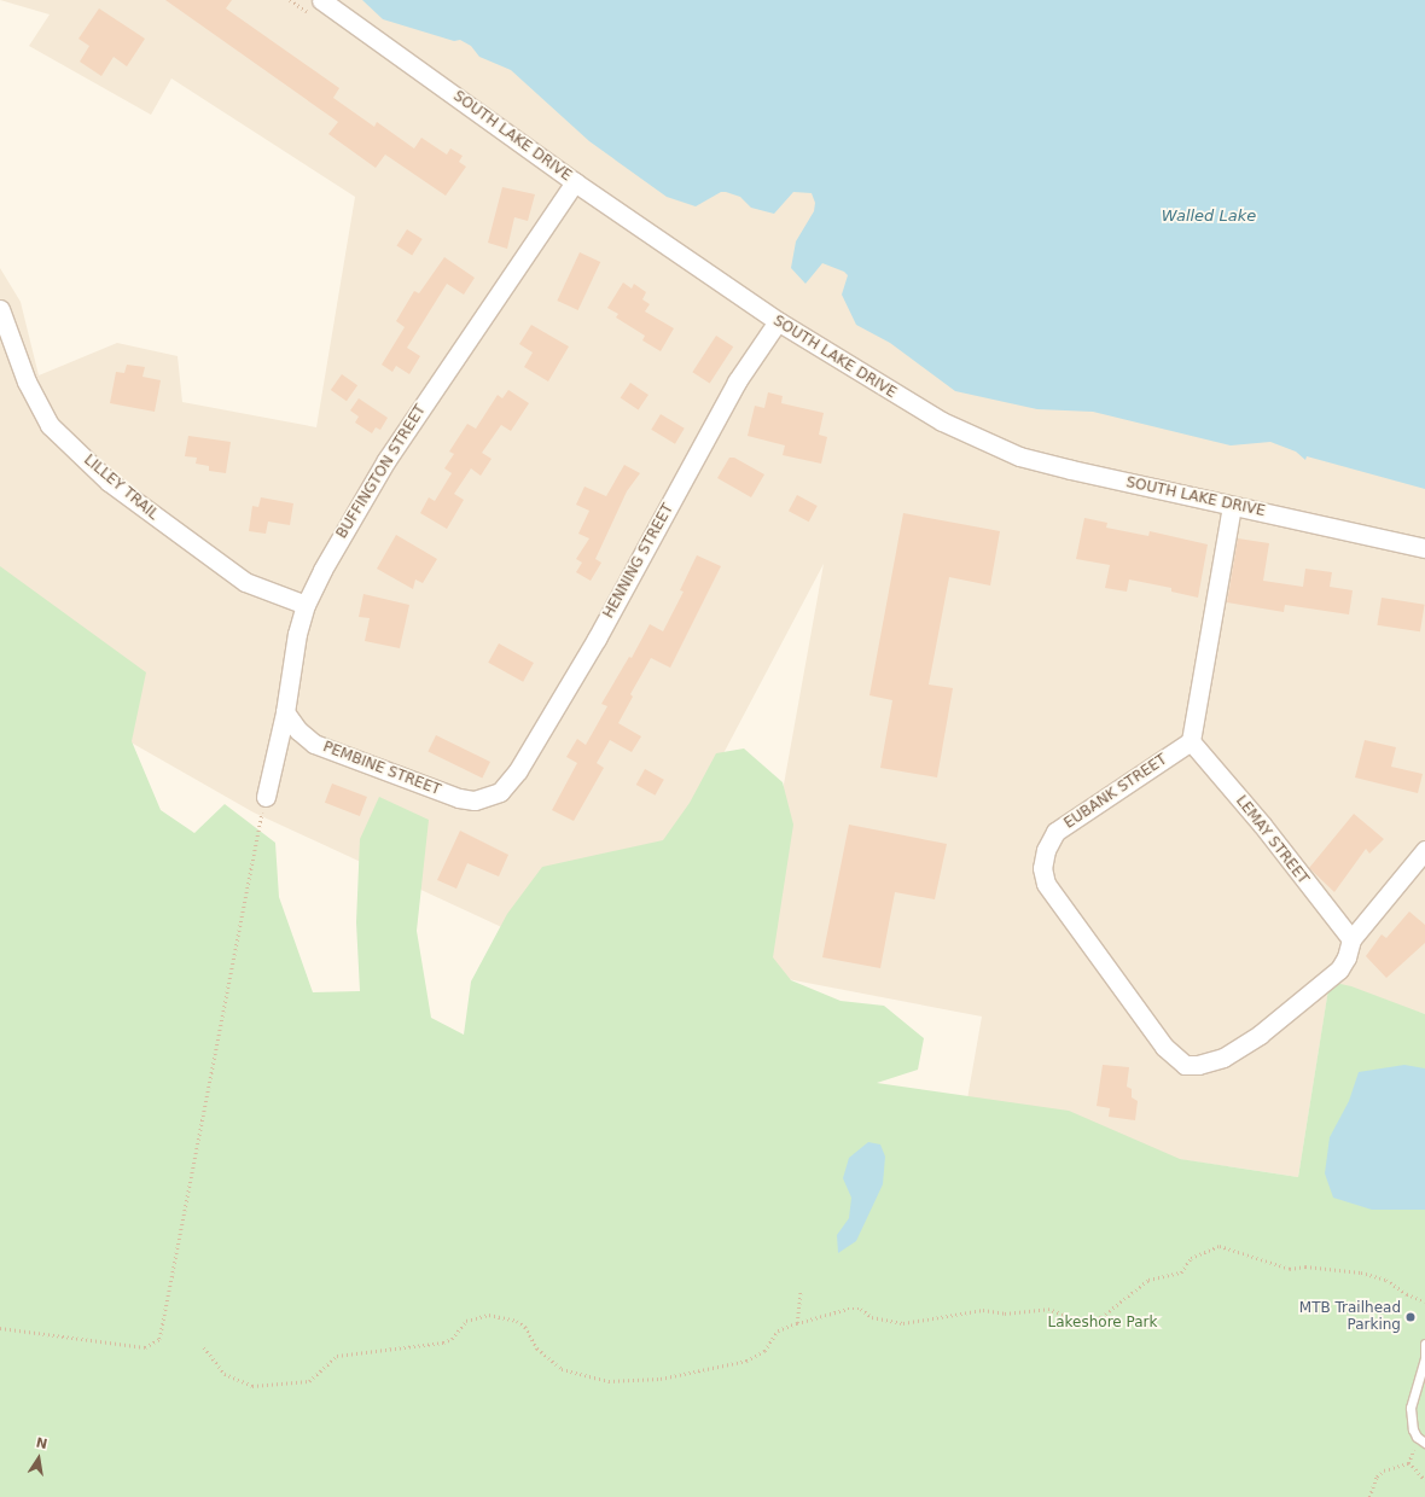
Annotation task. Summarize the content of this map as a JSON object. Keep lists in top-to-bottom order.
{
  "streets": {
    "street": [
      "SOUTH LAKE DRIVE",
      "BUFFINGTON STREET",
      "LILLEY TRAIL",
      "HENNING STREET",
      "PEMBINE STREET",
      "EUBANK STREET",
      "LEMAY STREET"
    ]
  },
  "crossings": [
    ["SOUTH LAKE DRIVE", "BUFFINGTON STREET"],
    ["SOUTH LAKE DRIVE", "HENNING STREET"],
    ["BUFFINGTON STREET", "LILLEY TRAIL"],
    ["BUFFINGTON STREET", "PEMBINE STREET"],
    ["HENNING STREET", "PEMBINE STREET"],
    ["EUBANK STREET", "LEMAY STREET"]
  ],
  "water": ["Walled Lake"],
  "parks": ["Lakeshore Park"],
  "places": ["MTB Trailhead Parking"],
  "north": "top"
}
